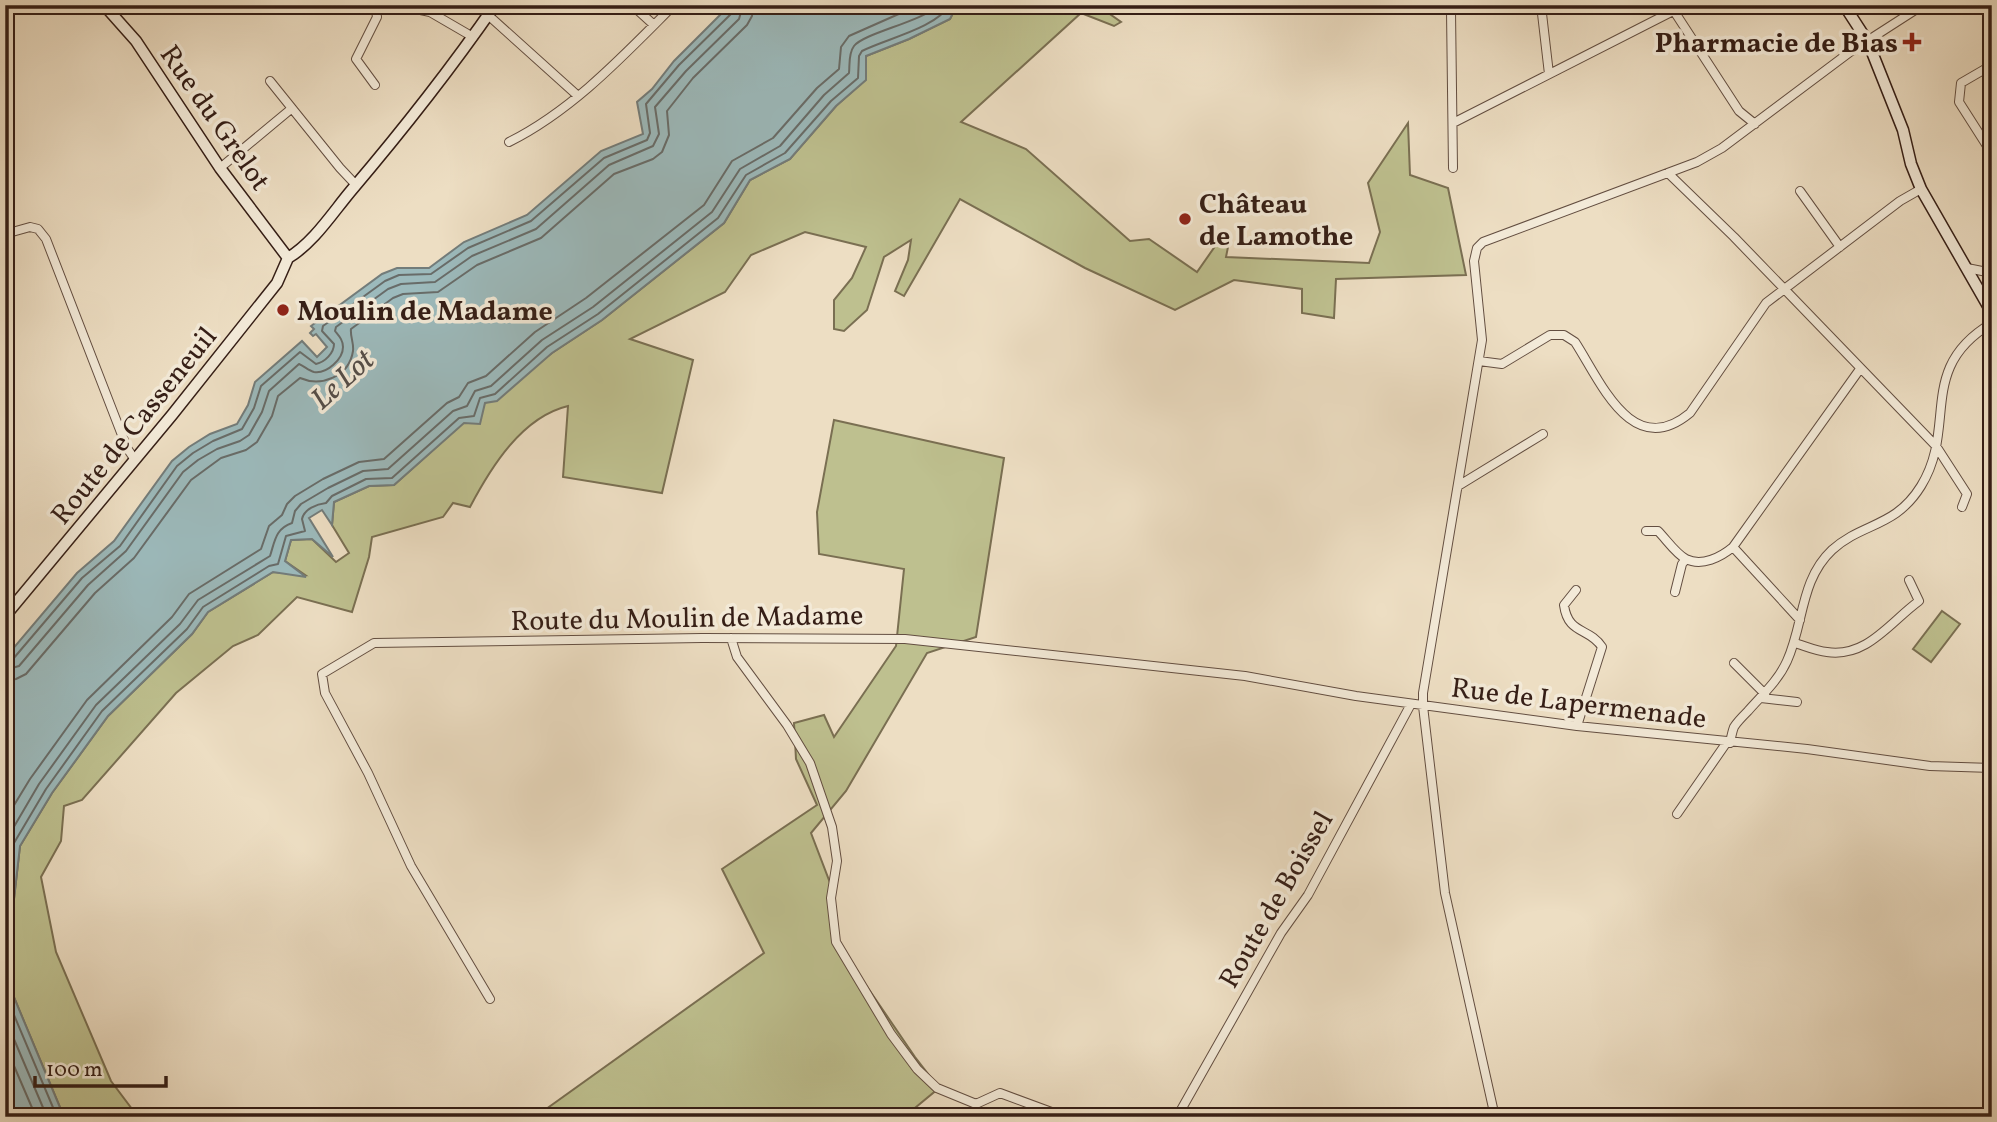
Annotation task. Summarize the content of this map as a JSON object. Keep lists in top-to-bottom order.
{
  "streets": {
    "main road": ["Rue du Grelot", "Route de Casseneuil"],
    "street": ["Route du Moulin de Madame", "Rue de Lapermenade", "Route de Boissel"]
  },
  "crossings": [
    ["Rue du Grelot", "Route de Casseneuil"],
    ["Route du Moulin de Madame", "Rue de Lapermenade"],
    ["Route du Moulin de Madame", "Route de Boissel"]
  ],
  "water": ["Le Lot"],
  "places": {
    "health": ["Pharmacie de Bias"],
    "other": ["Château de Lamothe", "Moulin de Madame"]
  },
  "scale_bar": "100 m"
}
